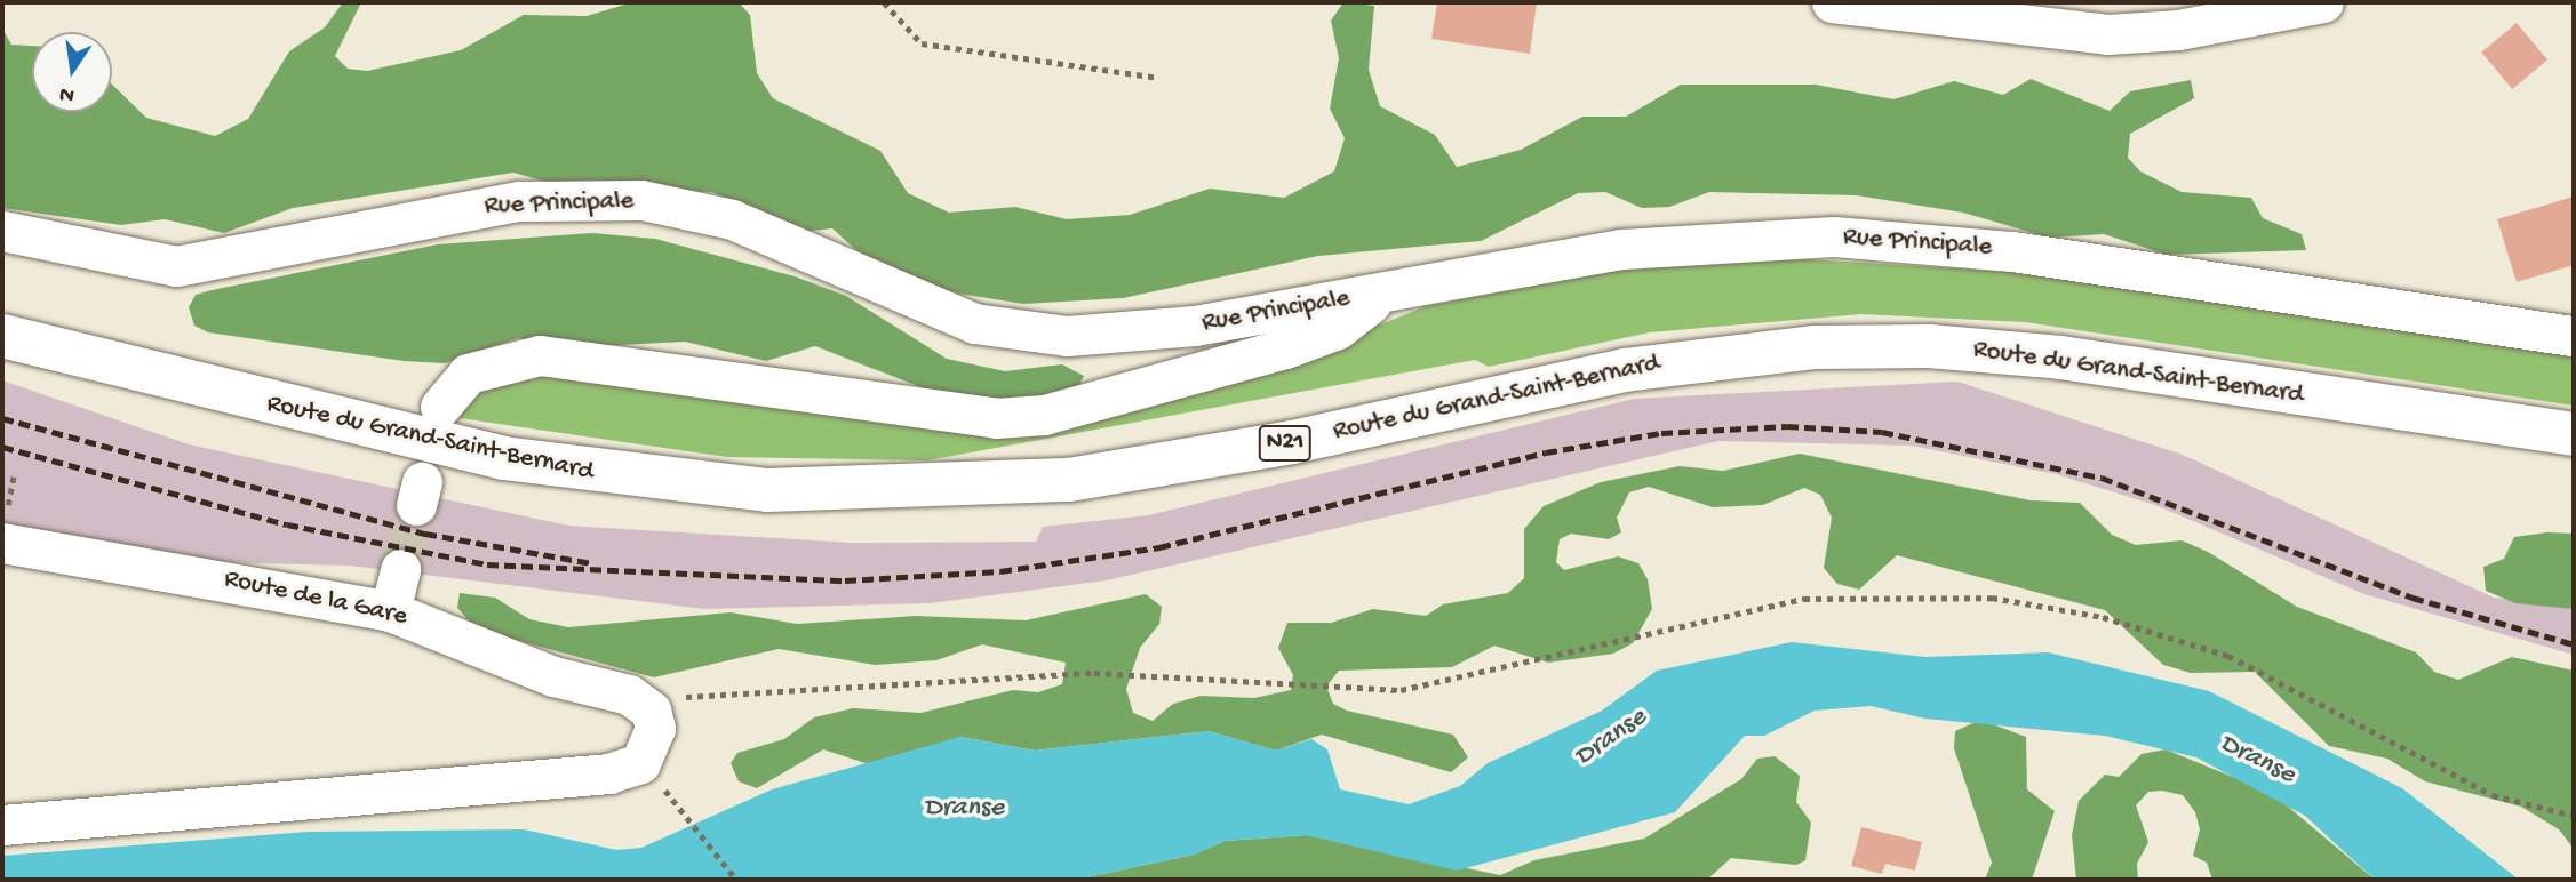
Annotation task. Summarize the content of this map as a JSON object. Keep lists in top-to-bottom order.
{
  "streets": {
    "main road": ["Route du Grand-Saint-Bernard", "N21"],
    "street": ["Rue Principale", "Route de la Gare"]
  },
  "water": ["Dranse"],
  "north": "bottom"
}
